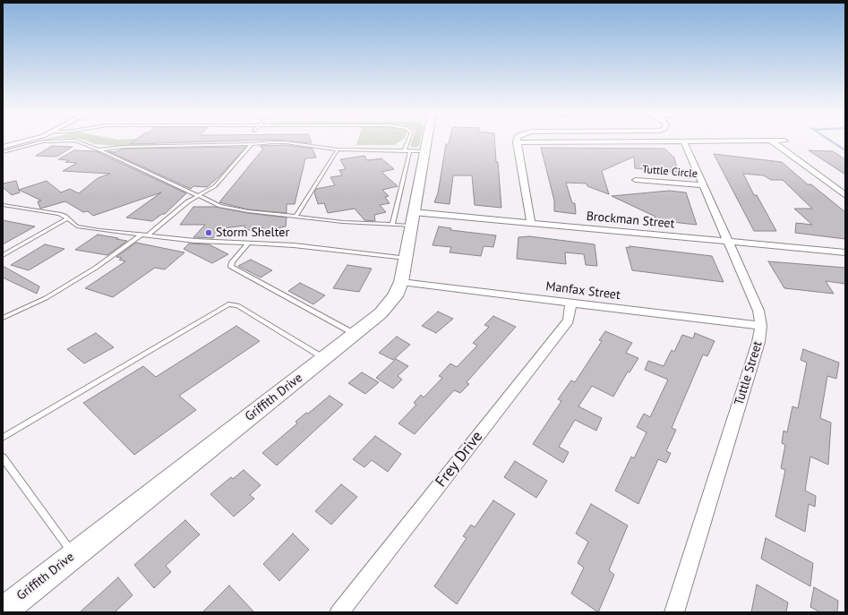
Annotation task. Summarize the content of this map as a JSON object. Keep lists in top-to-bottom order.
{
  "streets": {
    "street": [
      "Tuttle Circle",
      "Brockman Street",
      "Manfax Street",
      "Tuttle Street",
      "Griffith Drive",
      "Frey Drive"
    ]
  },
  "crossings": [
    ["Tuttle Circle", "Tuttle Street"],
    ["Brockman Street", "Tuttle Street"],
    ["Brockman Street", "Griffith Drive"],
    ["Manfax Street", "Tuttle Street"],
    ["Manfax Street", "Griffith Drive"],
    ["Manfax Street", "Frey Drive"]
  ],
  "places": ["Storm Shelter"]
}
